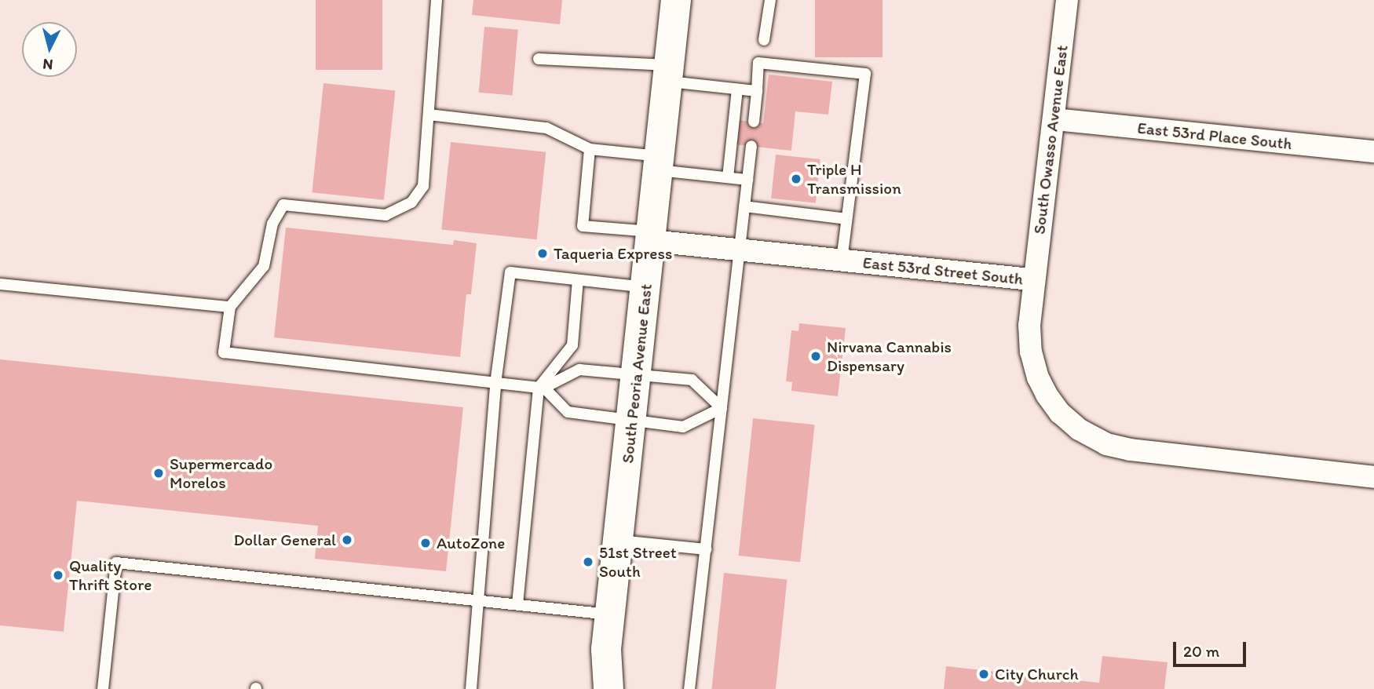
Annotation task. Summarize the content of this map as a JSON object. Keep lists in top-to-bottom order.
{
  "streets": {
    "main road": ["South Peoria Avenue East"],
    "street": ["East 53rd Place South", "South Owasso Avenue East", "East 53rd Street South"]
  },
  "crossings": [
    ["East 53rd Place South", "South Owasso Avenue East"],
    ["South Owasso Avenue East", "East 53rd Street South"],
    ["East 53rd Street South", "South Peoria Avenue East"]
  ],
  "places": [
    "Triple H Transmission",
    "Taqueria Express",
    "Nirvana Cannabis Dispensary",
    "Supermercado Morelos",
    "Dollar General",
    "AutoZone",
    "51st Street South",
    "Quality Thrift Store",
    "City Church"
  ],
  "scale_bar": "20 m",
  "north": "bottom"
}
